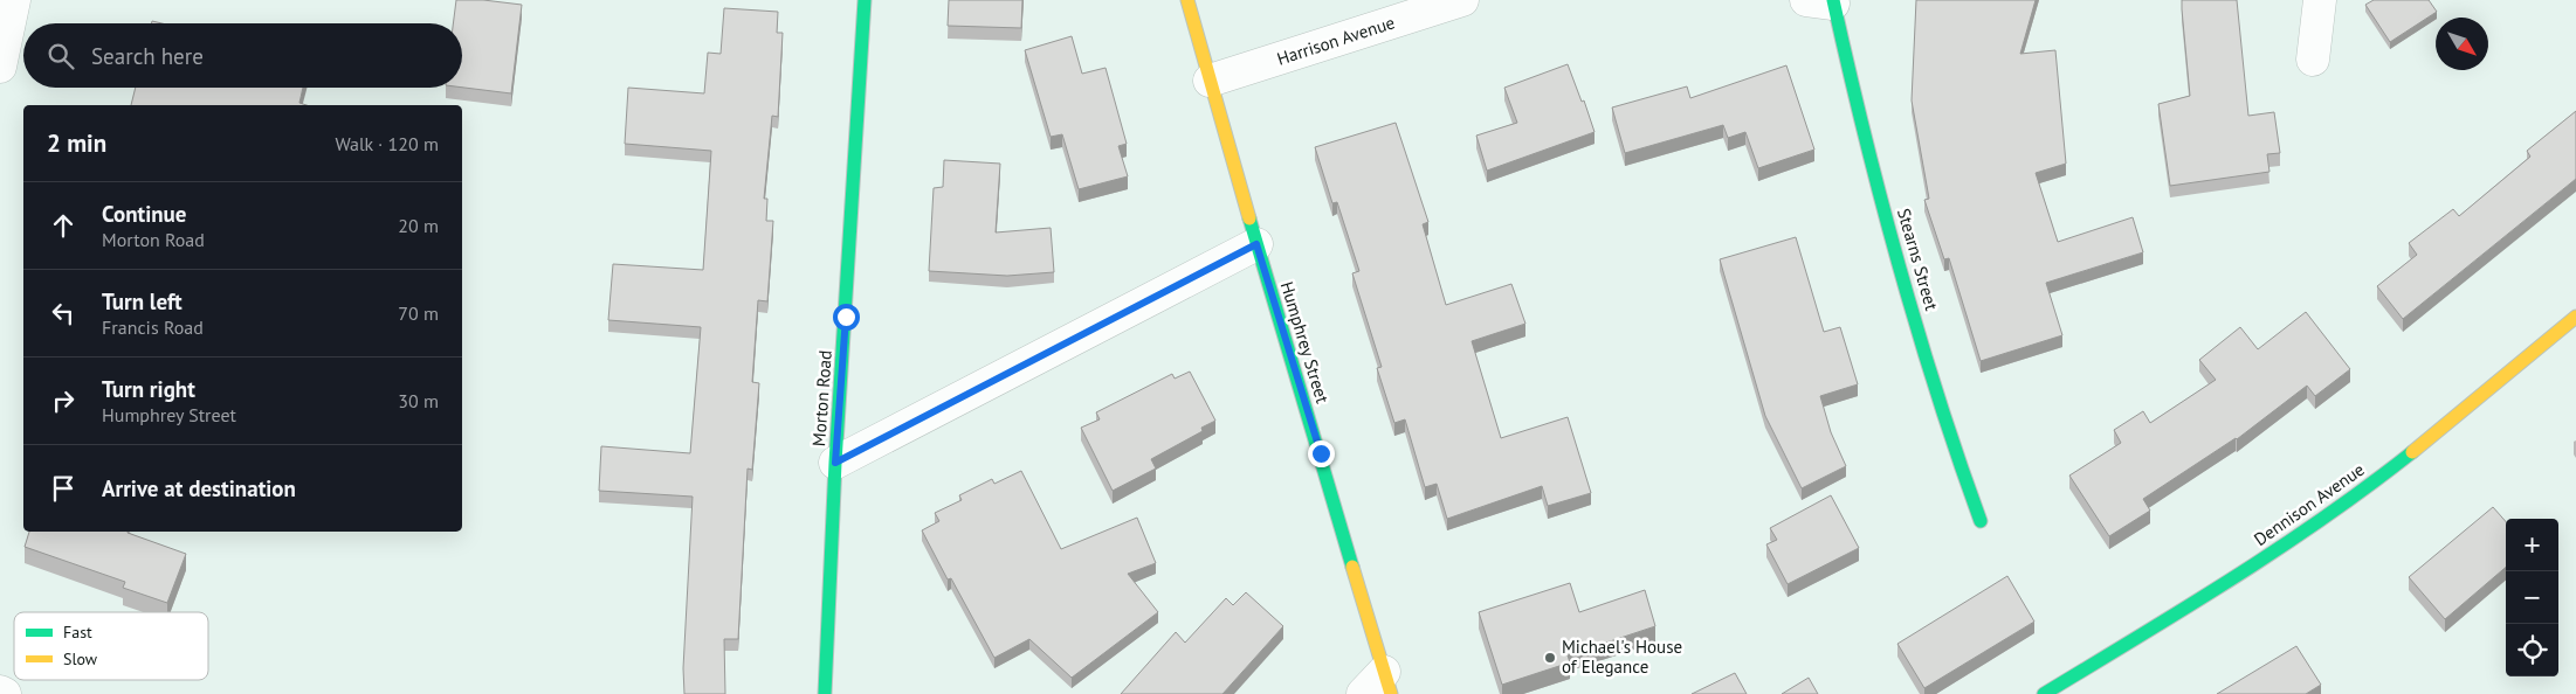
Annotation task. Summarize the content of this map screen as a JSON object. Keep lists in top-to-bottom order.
{
  "streets": {
    "street": [
      "Harrison Avenue",
      "Stearns Street",
      "Humphrey Street",
      "Morton Road",
      "Dennison Avenue"
    ]
  },
  "crossings": [
    ["Harrison Avenue", "Humphrey Street"]
  ],
  "places": ["Michael's House of Elegance"],
  "legend": ["Fast", "Slow"],
  "north": "bottom right",
  "page": {
    "search": "Search here",
    "heading": ["2 min", "Walk · 120 m"],
    "list": [
      ["Continue", "Morton Road", "20 m"],
      ["Turn left", "Francis Road", "70 m"],
      ["Turn right", "Humphrey Street", "30 m"],
      "Arrive at destination"
    ],
    "map_buttons": ["+", "−"]
  }
}
